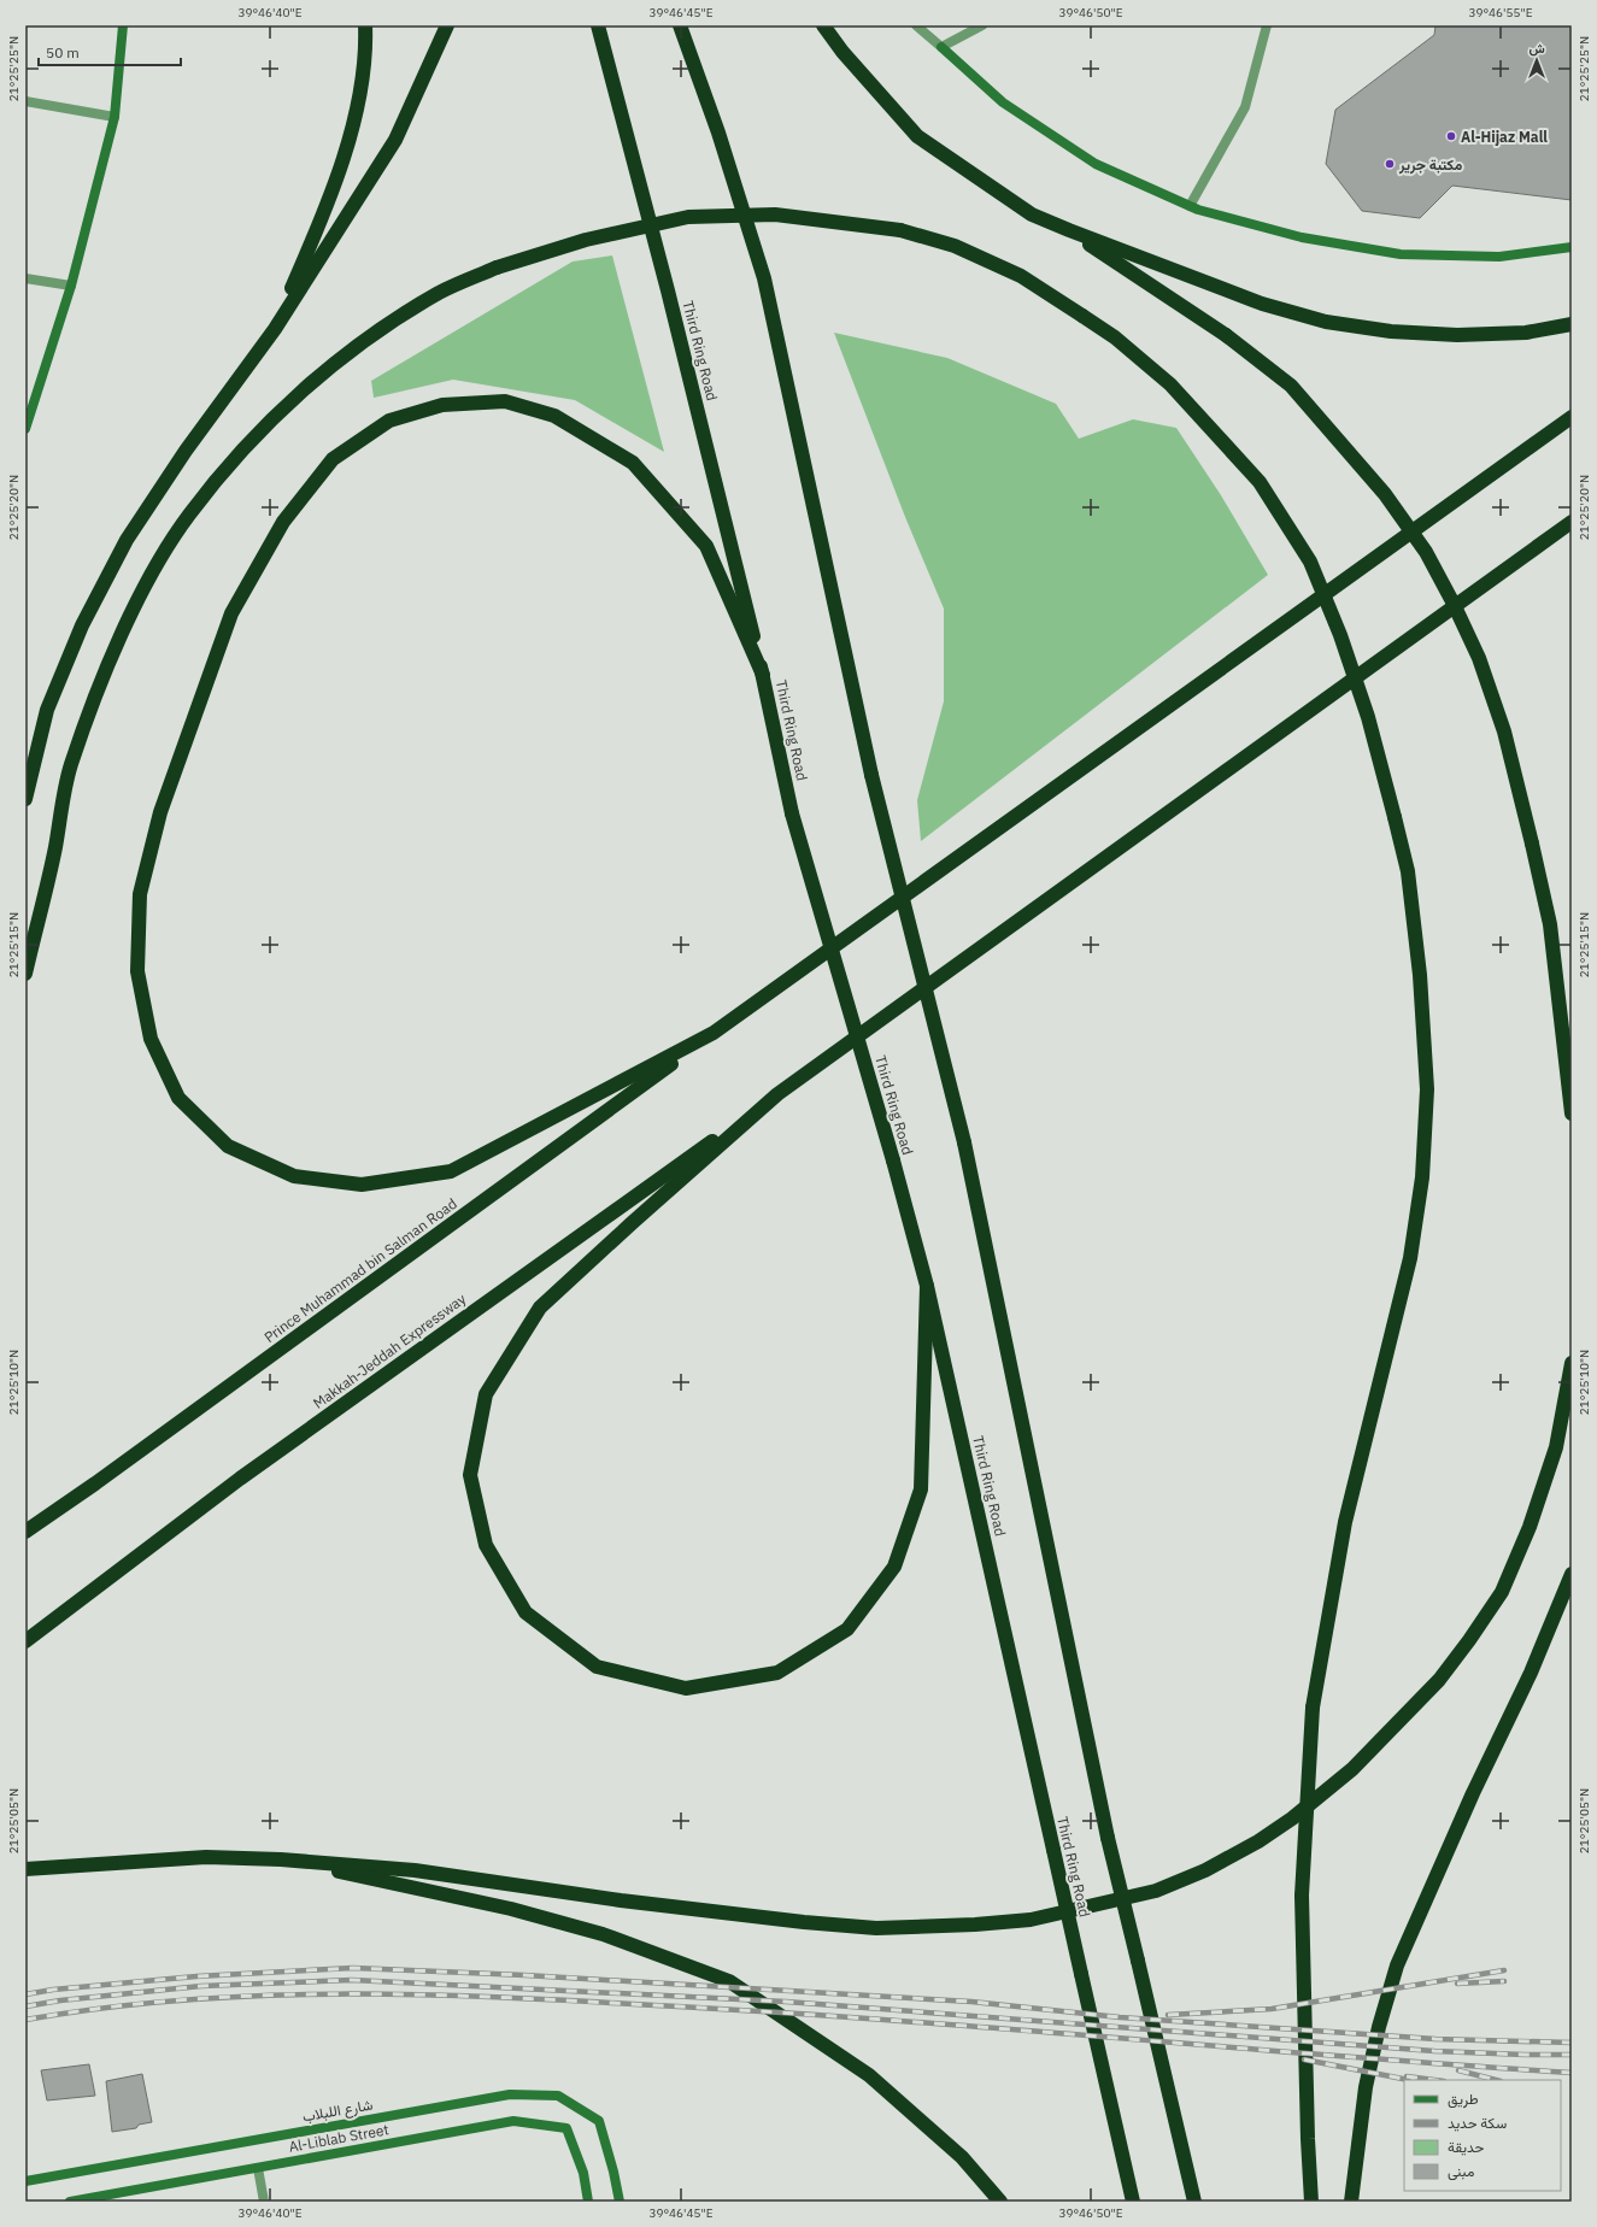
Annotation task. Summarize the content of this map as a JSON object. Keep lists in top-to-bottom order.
{
  "streets": {
    "highway": ["Third Ring Road", "Prince Muhammad bin Salman Road", "Makkah-Jeddah Expressway"],
    "street": ["شارع اللبلاب", "Al-Liblab Street"]
  },
  "places": ["Al-Hijaz Mall", "مكتبة جرير"],
  "legend": [
    "طريق",
    "سكة حديد",
    "حديقة",
    "مبنى"
  ],
  "scale_bar": "50 m",
  "north": "top",
  "coordinates": [
    "39°46'40\"E",
    "39°46'45\"E",
    "39°46'50\"E",
    "39°46'55\"E",
    "21°25'25\"N",
    "21°25'20\"N",
    "21°25'15\"N",
    "21°25'10\"N",
    "21°25'05\"N"
  ]
}
